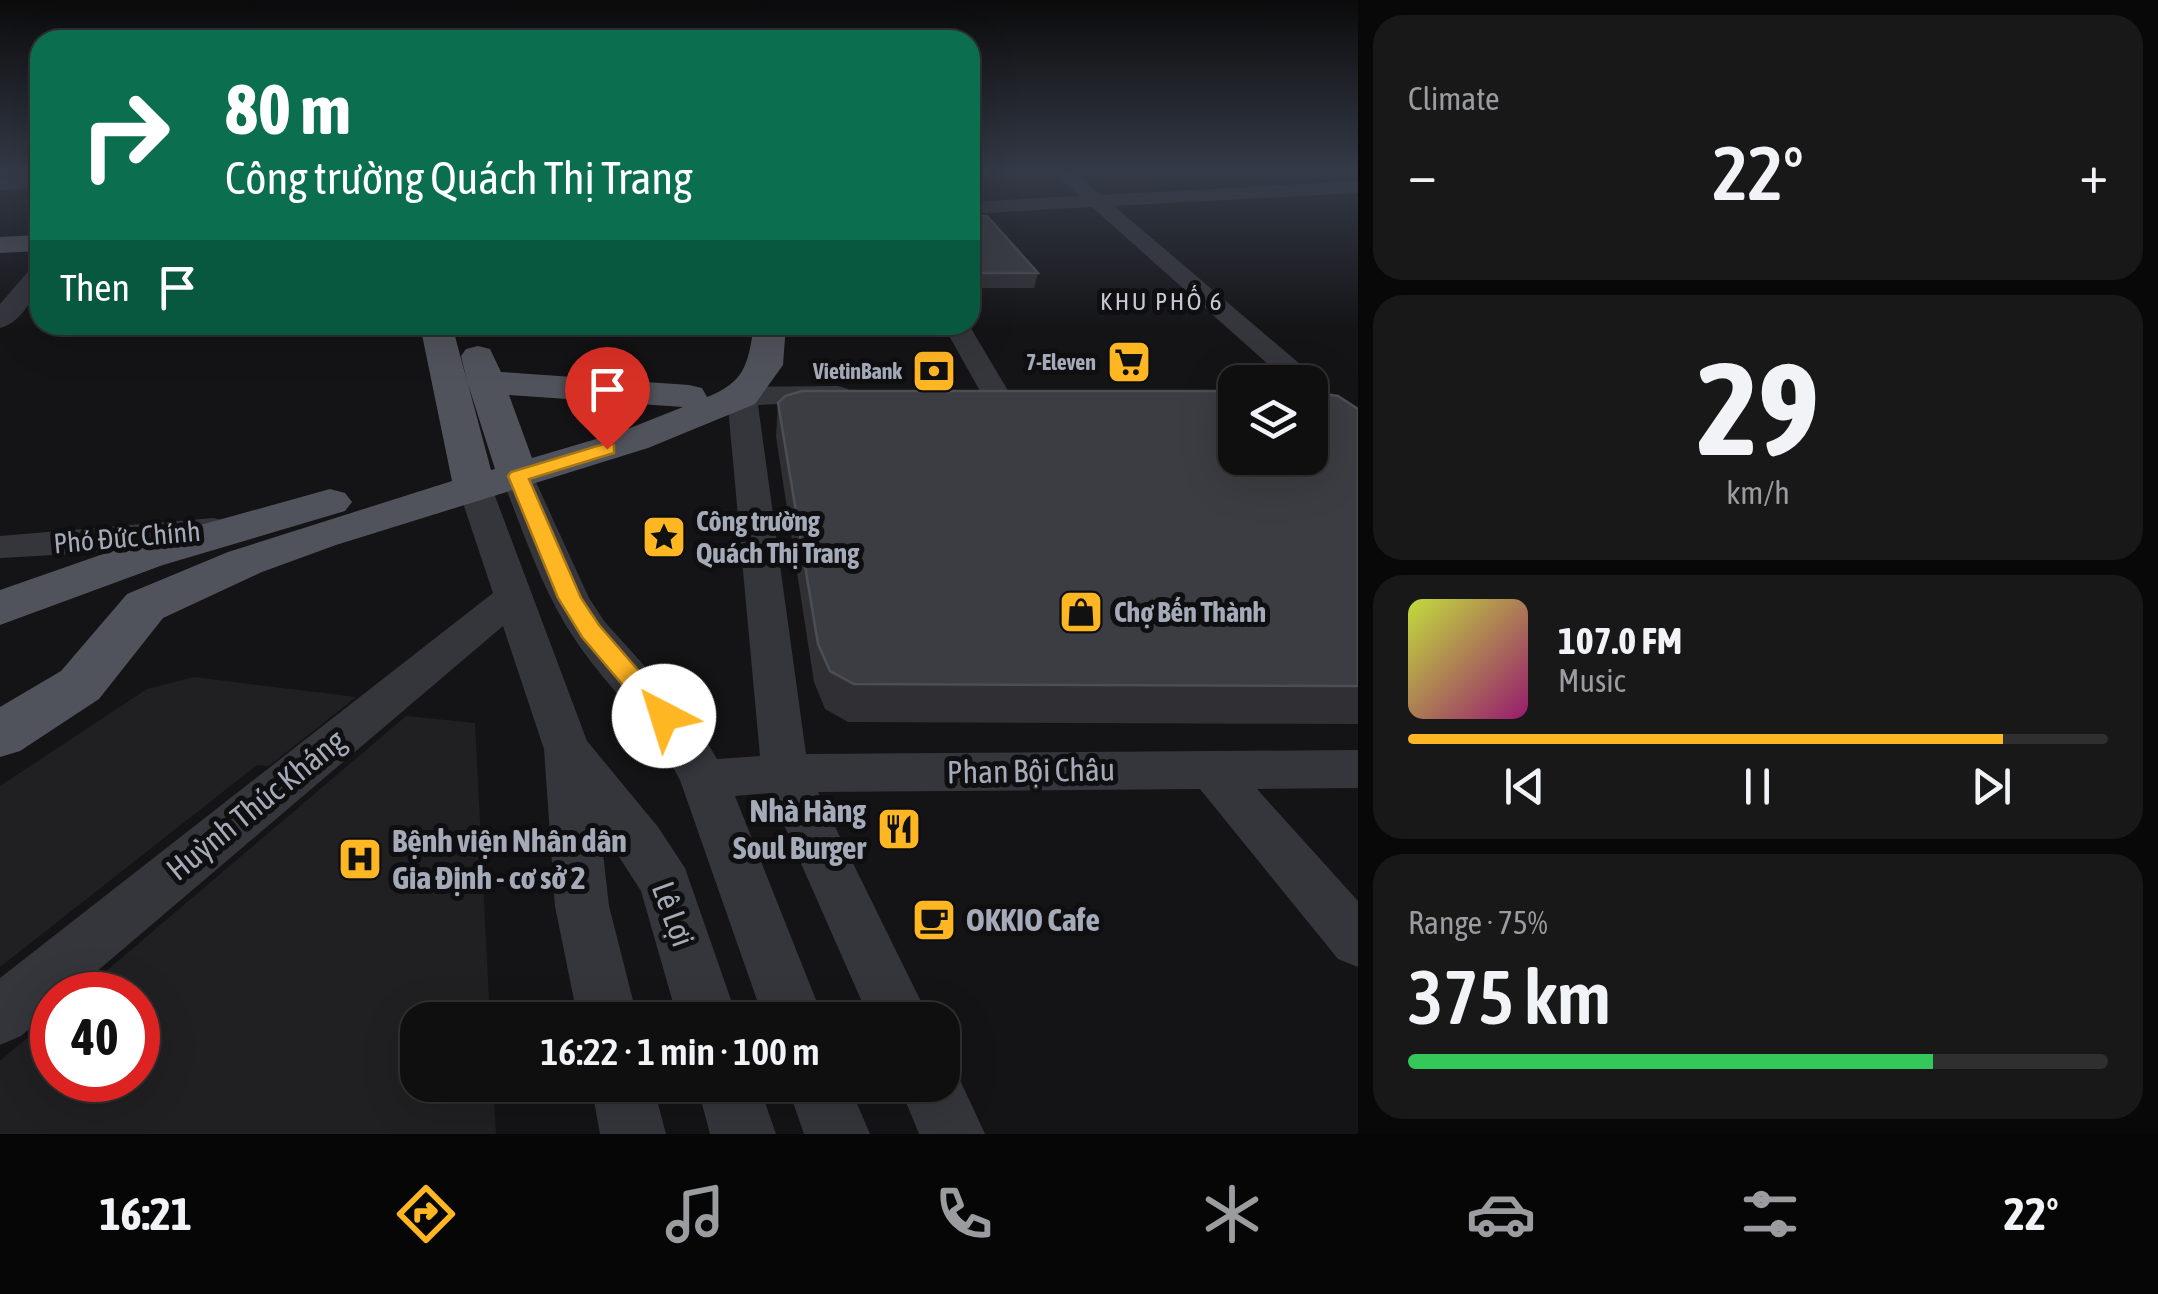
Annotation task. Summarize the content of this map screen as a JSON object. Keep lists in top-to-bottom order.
{
  "streets": {
    "street": [
      "Phó Đức Chính",
      "Phan Bội Châu",
      "Huỳnh Thúc Kháng",
      "Lê Lợi"
    ]
  },
  "districts": ["KHU PHỐ 6"],
  "places": {
    "supermarket": ["7-Eleven"],
    "bank": ["VietinBank"],
    "place": ["Công trường Quách Thị Trang"],
    "shop": ["Chợ Bến Thành"],
    "restaurant": ["Nhà Hàng Soul Burger"],
    "hospital": ["Bệnh viện Nhân dân Gia Định - cơ sở 2"],
    "cafe": ["OKKIO Cafe"]
  },
  "page": {
    "tile": [
      "Climate",
      ["29", "km/h"],
      ["Range · 75%", "375 km"]
    ],
    "turn": ["80 m", "Công trường Quách Thị Trang"],
    "heat": ["−", "22°", "+"],
    "then": "Then",
    "song": ["107.0 FM", "Music"],
    "limit": "40",
    "trip": "16:22 · 1 min · 100 m",
    "tabs": ["16:21", "22°"]
  }
}
